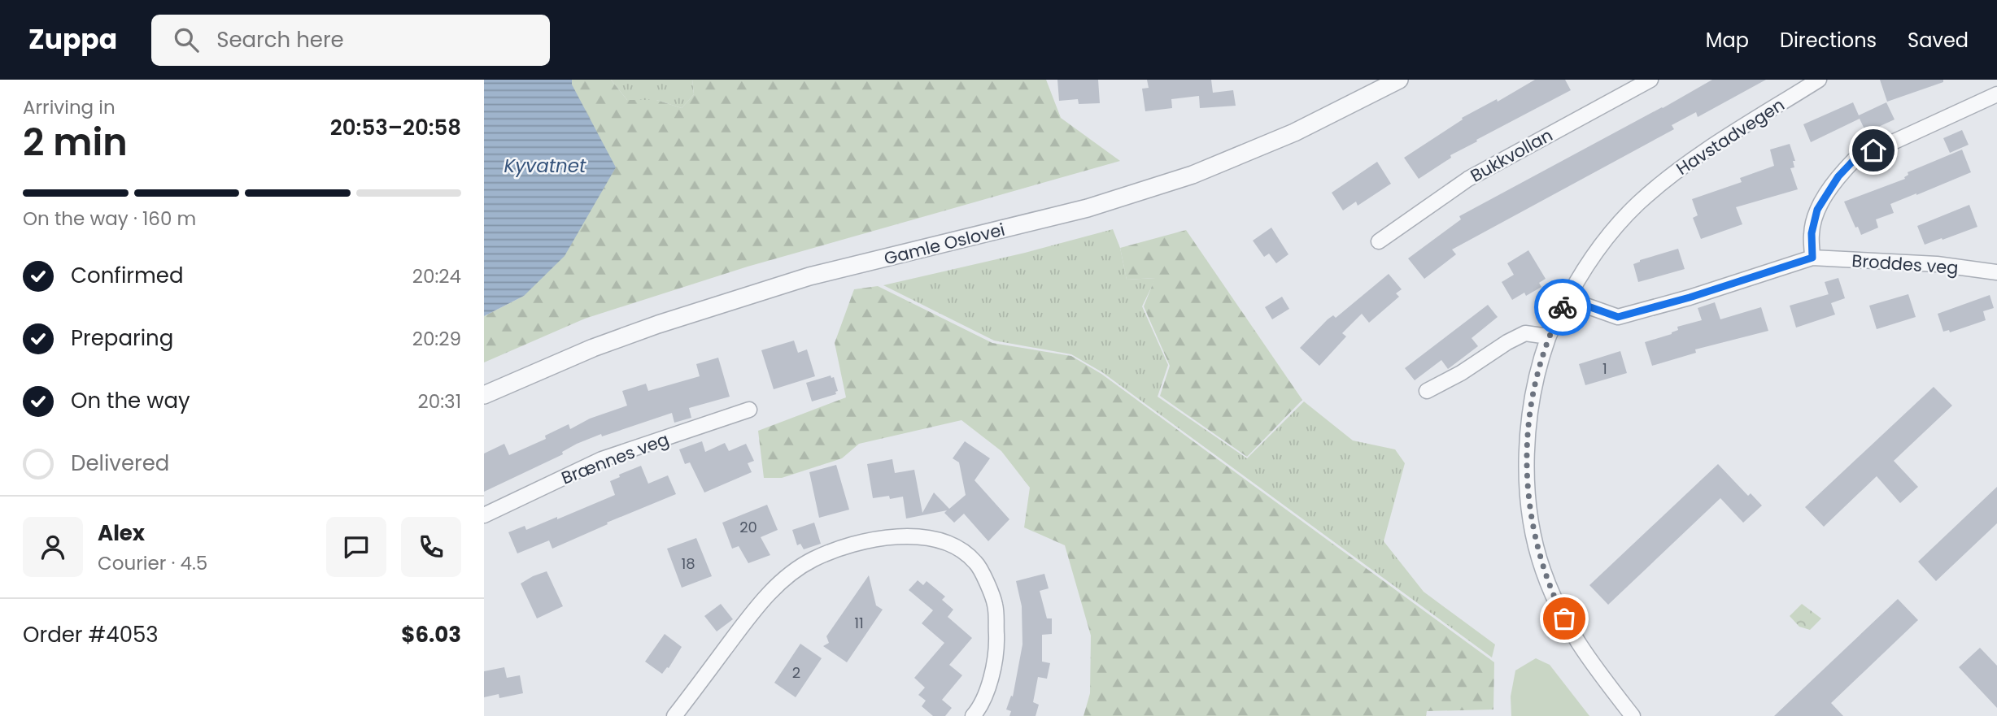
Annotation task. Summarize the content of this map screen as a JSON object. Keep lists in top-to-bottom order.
{
  "streets": {
    "street": [
      "Havstadvegen",
      "Bukkvollan",
      "Gamle Oslovei",
      "Broddes veg",
      "Brænnes veg"
    ]
  },
  "crossings": [
    ["Havstadvegen", "Broddes veg"]
  ],
  "water": ["Kyvatnet"],
  "house_numbers": [
    "1",
    "20",
    "18",
    "11",
    "2"
  ],
  "page": {
    "header": "Zuppa",
    "search": "Search here",
    "nav": ["Map", "Directions", "Saved"],
    "heading": ["2 min", "Arriving in", "20:53–20:58"],
    "panel": [
      "Alex",
      "Courier · 4.5",
      "Order #4053",
      "$6.03"
    ],
    "bar": "On the way · 160 m",
    "list": [
      ["Confirmed", "20:24"],
      ["Preparing", "20:29"],
      ["On the way", "20:31"],
      "Delivered"
    ]
  }
}
